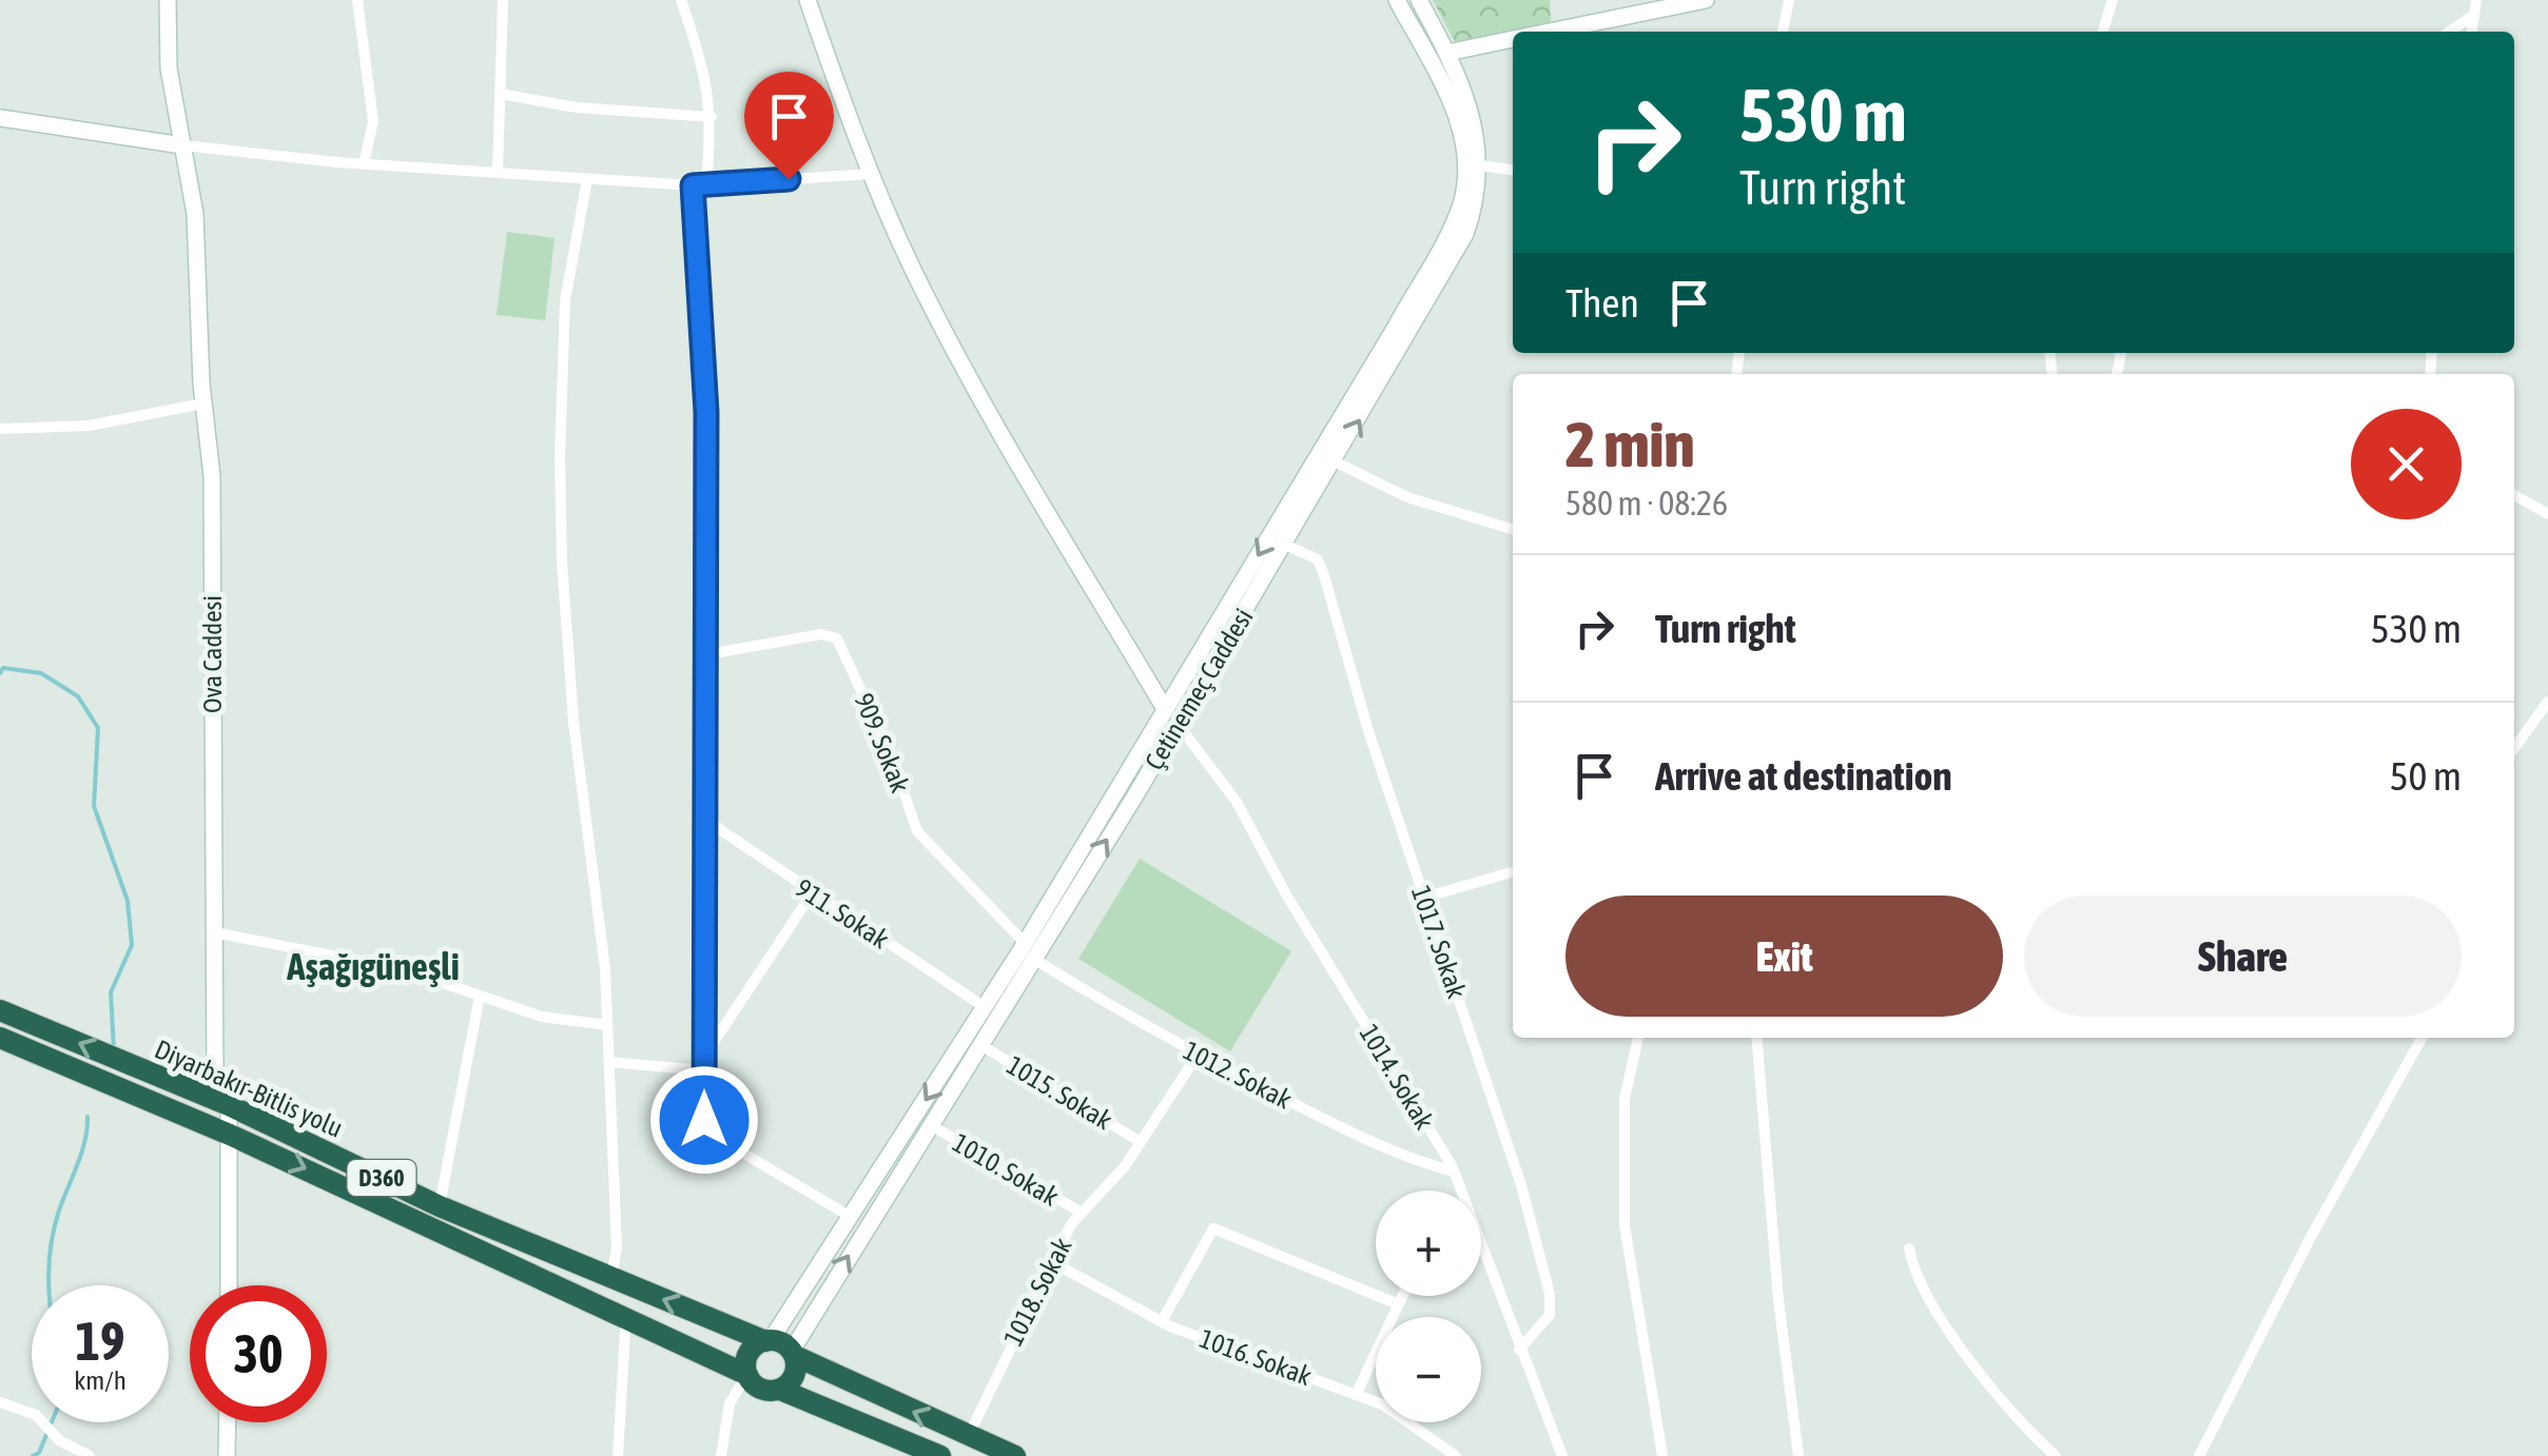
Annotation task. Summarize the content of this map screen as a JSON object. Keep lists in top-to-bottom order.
{
  "streets": {
    "highway": ["Diyarbakır-Bitlis yolu", "D360"],
    "main road": ["Ova Caddesi", "Çetinemeç Caddesi"],
    "street": [
      "909. Sokak",
      "911. Sokak",
      "1017. Sokak",
      "1012. Sokak",
      "1014. Sokak",
      "1015. Sokak",
      "1010. Sokak",
      "1018. Sokak",
      "1016. Sokak"
    ]
  },
  "crossings": [
    ["Ova Caddesi", "Diyarbakır-Bitlis yolu"],
    ["Çetinemeç Caddesi", "909. Sokak"],
    ["Çetinemeç Caddesi", "911. Sokak"],
    ["Çetinemeç Caddesi", "1017. Sokak"],
    ["Çetinemeç Caddesi", "1012. Sokak"],
    ["Çetinemeç Caddesi", "1014. Sokak"],
    ["Çetinemeç Caddesi", "Diyarbakır-Bitlis yolu"],
    ["Çetinemeç Caddesi", "1015. Sokak"],
    ["Çetinemeç Caddesi", "1010. Sokak"],
    ["909. Sokak", "1012. Sokak"],
    ["1017. Sokak", "1014. Sokak"],
    ["1012. Sokak", "1014. Sokak"],
    ["1012. Sokak", "1018. Sokak"],
    ["Diyarbakır-Bitlis yolu", "1018. Sokak"],
    ["1015. Sokak", "1018. Sokak"],
    ["1010. Sokak", "1018. Sokak"],
    ["1018. Sokak", "1016. Sokak"]
  ],
  "districts": ["Aşağıgüneşli"],
  "page": {
    "turn": ["530 m", "Turn right"],
    "then": "Then",
    "heading": ["2 min", "580 m · 08:26"],
    "list": [
      {
        "name": "Turn right",
        "value": "530 m"
      },
      {
        "name": "Arrive at destination",
        "value": "50 m"
      }
    ],
    "buttons": ["Exit", "Share"],
    "map_buttons": ["+", "−"],
    "speed": "19 km/h",
    "limit": "30"
  }
}
